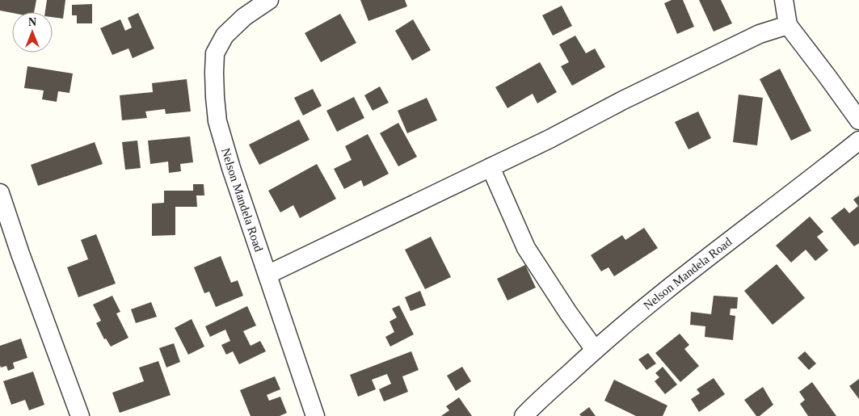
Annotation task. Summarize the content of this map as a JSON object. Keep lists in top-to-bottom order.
{
  "streets": {
    "street": ["Nelson Mandela Road"]
  },
  "north": "top"
}
